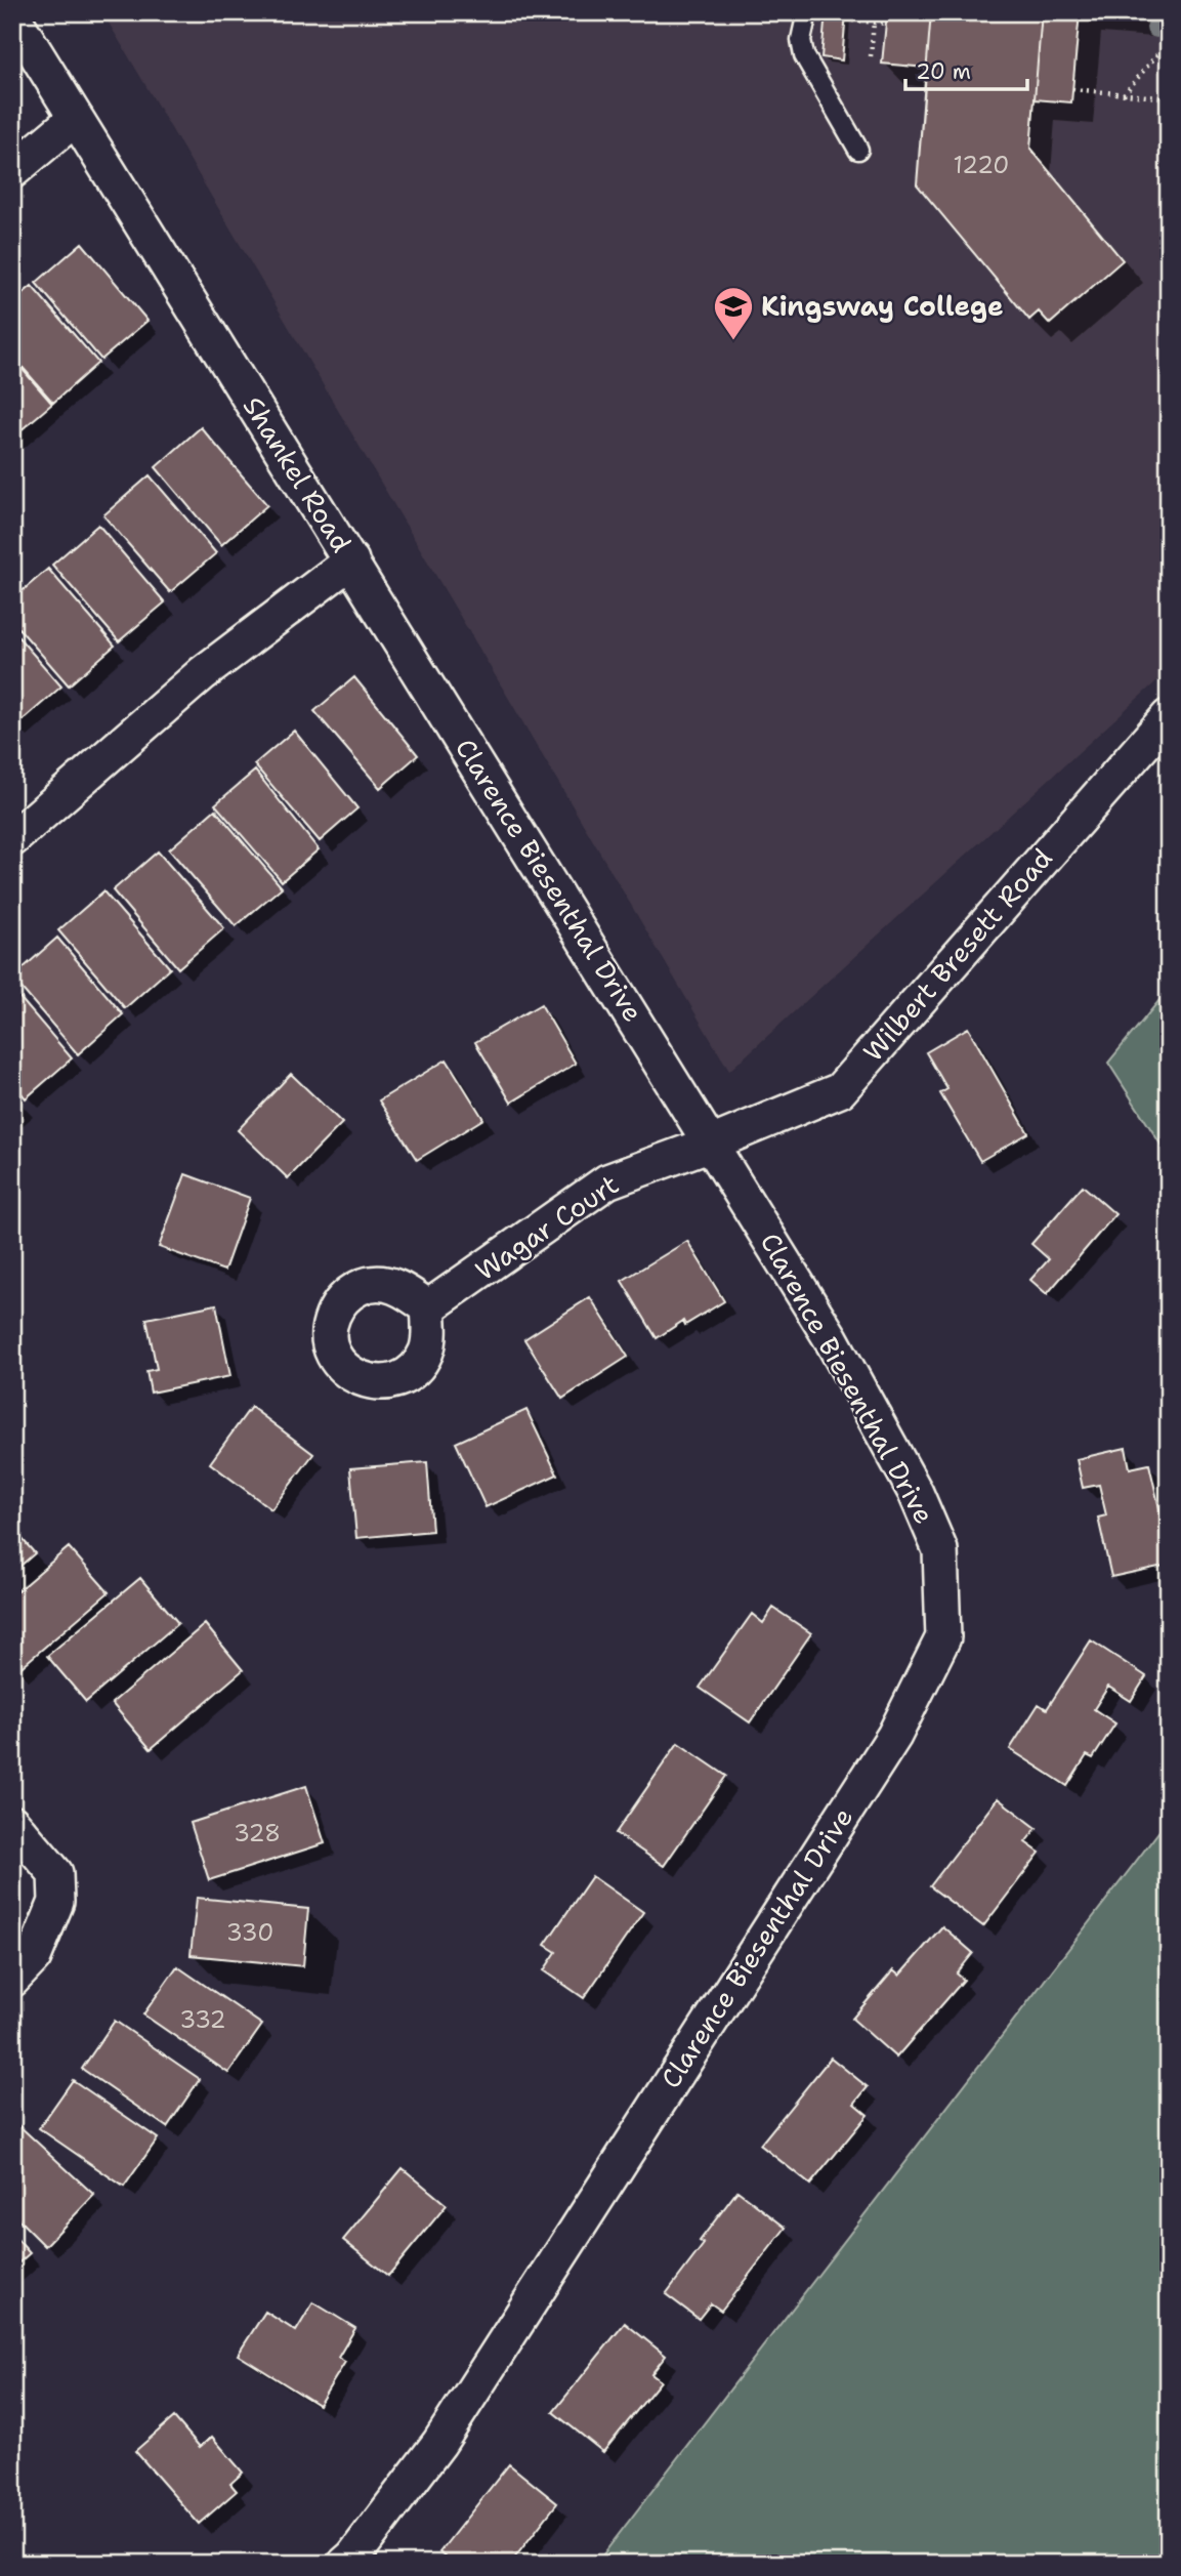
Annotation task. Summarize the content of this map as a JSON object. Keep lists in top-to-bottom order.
{
  "streets": {
    "street": [
      "Shankel Road",
      "Clarence Biesenthal Drive",
      "Wilbert Bresett Road",
      "Wagar Court"
    ]
  },
  "crossings": [
    ["Shankel Road", "Clarence Biesenthal Drive"],
    ["Clarence Biesenthal Drive", "Wilbert Bresett Road"],
    ["Clarence Biesenthal Drive", "Wagar Court"],
    ["Wilbert Bresett Road", "Wagar Court"]
  ],
  "places": {
    "school or university": ["Kingsway College"]
  },
  "house_numbers": [
    "1220",
    "328",
    "330",
    "332"
  ],
  "scale_bar": "20 m"
}
